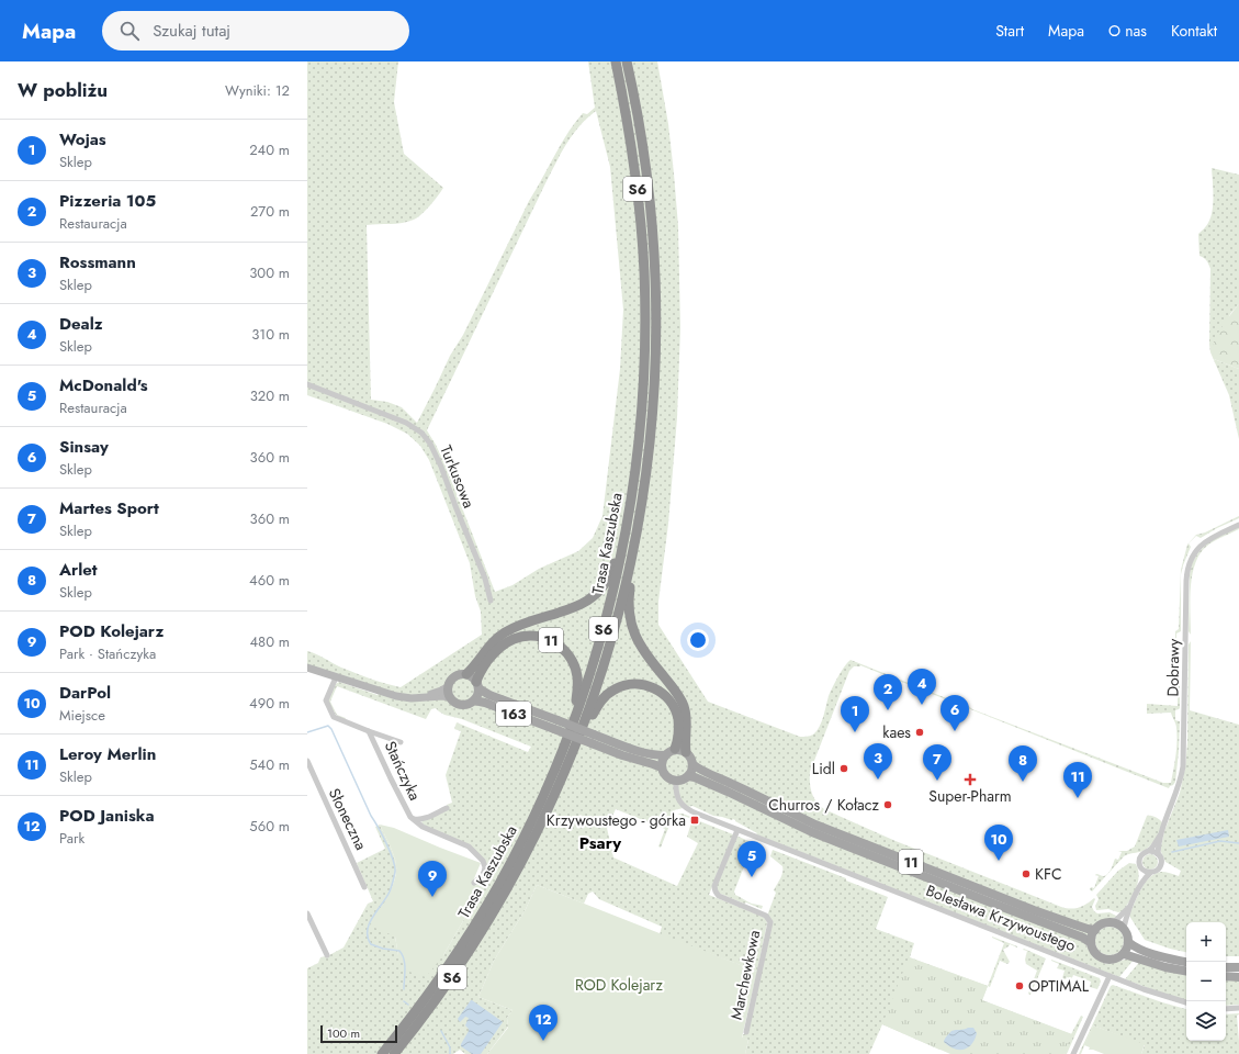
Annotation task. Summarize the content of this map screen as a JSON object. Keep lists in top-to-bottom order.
{
  "streets": {
    "highway": ["S6", "Trasa Kaszubska", "11"],
    "main road": ["163"],
    "street": [
      "Turkusowa",
      "Dobrawy",
      "Stańczyka",
      "Słoneczna",
      "Bolesława Krzywoustego",
      "Marchewkowa"
    ]
  },
  "crossings": [
    ["Trasa Kaszubska", "11"],
    ["11", "163"],
    ["11", "Bolesława Krzywoustego"],
    ["163", "Stańczyka"],
    ["Bolesława Krzywoustego", "Marchewkowa"]
  ],
  "districts": ["Psary"],
  "parks": ["ROD Kolejarz"],
  "places": {
    "other": [
      "kaes",
      "Lidl",
      "Churros / Kołacz",
      "KFC",
      "OPTIMAL"
    ],
    "health": ["Super-Pharm"],
    "transit": ["Krzywoustego - górka"]
  },
  "scale_bar": "100 m",
  "page": {
    "header": "Mapa",
    "search": "Szukaj tutaj",
    "nav": [
      "Start",
      "Mapa",
      "O nas",
      "Kontakt"
    ],
    "heading": ["W pobliżu", "Wyniki: 12"],
    "list": [
      {
        "mark": "1",
        "name": "Wojas",
        "note": "Sklep",
        "value": "240 m"
      },
      {
        "mark": "2",
        "name": "Pizzeria 105",
        "note": "Restauracja",
        "value": "270 m"
      },
      {
        "mark": "3",
        "name": "Rossmann",
        "note": "Sklep",
        "value": "300 m"
      },
      {
        "mark": "4",
        "name": "Dealz",
        "note": "Sklep",
        "value": "310 m"
      },
      {
        "mark": "5",
        "name": "McDonald's",
        "note": "Restauracja",
        "value": "320 m"
      },
      {
        "mark": "6",
        "name": "Sinsay",
        "note": "Sklep",
        "value": "360 m"
      },
      {
        "mark": "7",
        "name": "Martes Sport",
        "note": "Sklep",
        "value": "360 m"
      },
      {
        "mark": "8",
        "name": "Arlet",
        "note": "Sklep",
        "value": "460 m"
      },
      {
        "mark": "9",
        "name": "POD Kolejarz",
        "note": "Park · Stańczyka",
        "value": "480 m"
      },
      {
        "mark": "10",
        "name": "DarPol",
        "note": "Miejsce",
        "value": "490 m"
      },
      {
        "mark": "11",
        "name": "Leroy Merlin",
        "note": "Sklep",
        "value": "540 m"
      },
      {
        "mark": "12",
        "name": "POD Janiska",
        "note": "Park",
        "value": "560 m"
      }
    ],
    "pins": [
      "4",
      "2",
      "6",
      "1",
      "3",
      "7",
      "8",
      "11",
      "10",
      "5",
      "9",
      "12"
    ],
    "map_buttons": ["+", "−"],
    "scale": "100 m"
  }
}
